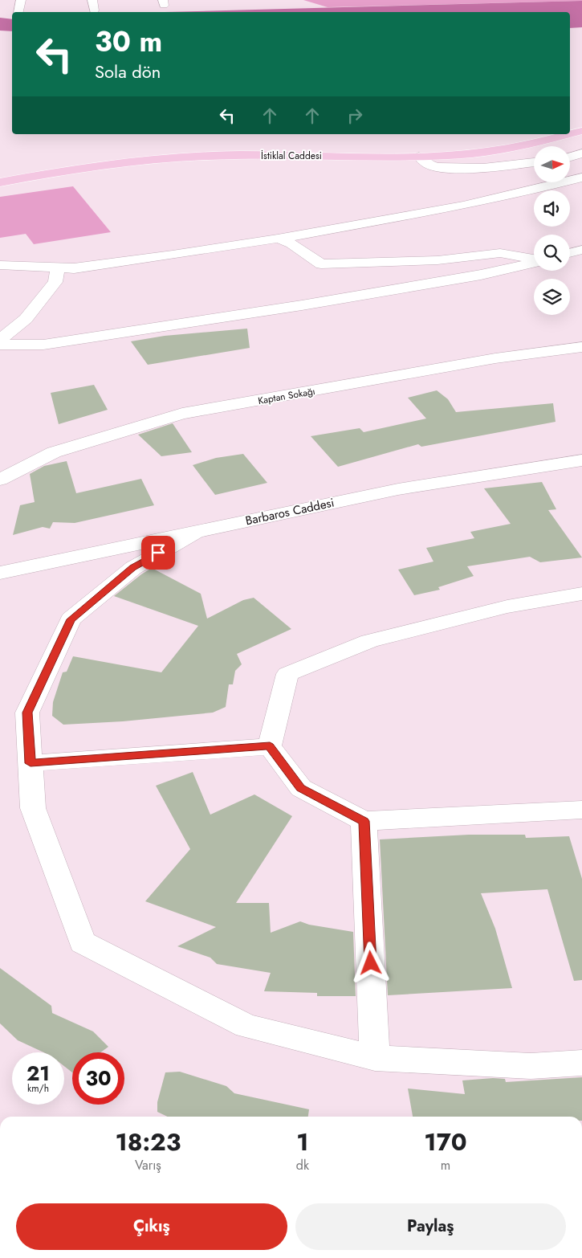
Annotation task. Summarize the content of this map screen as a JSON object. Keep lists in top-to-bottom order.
{
  "streets": {
    "main road": ["İstiklal Caddesi"],
    "street": ["Kaptan Sokağı", "Barbaros Caddesi"]
  },
  "north": "right",
  "page": {
    "turn": ["30 m", "Sola dön"],
    "speed": "21 km/h",
    "limit": "30",
    "eta": [
      "18:23",
      "Varış",
      "1",
      "dk",
      "170",
      "m"
    ],
    "buttons": ["Çıkış", "Paylaş"]
  }
}
